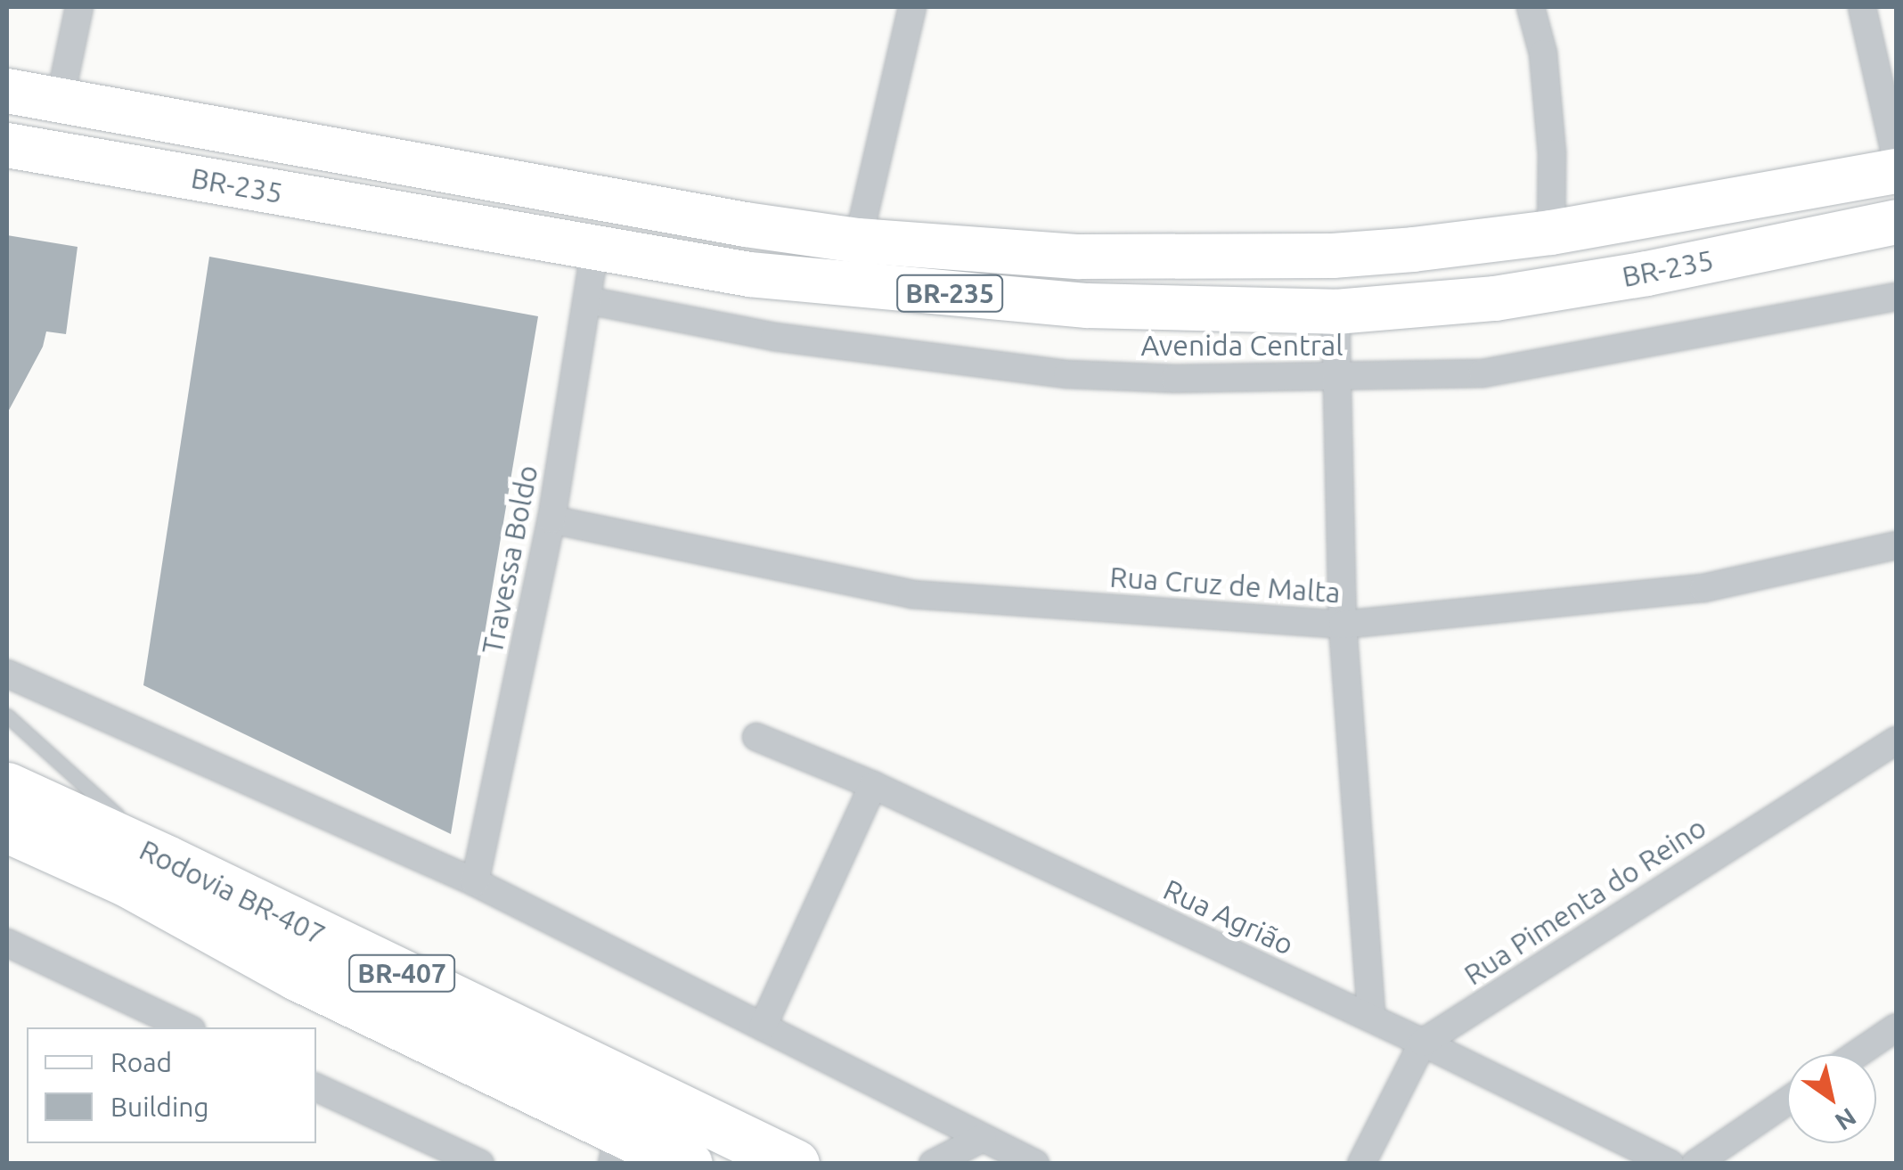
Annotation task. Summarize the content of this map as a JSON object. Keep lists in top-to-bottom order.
{
  "streets": {
    "highway": ["Rodovia BR-407", "BR-407"],
    "main road": ["BR-235"],
    "street": [
      "Avenida Central",
      "Travessa Boldo",
      "Rua Cruz de Malta",
      "Rua Pimenta do Reino",
      "Rua Agrião"
    ]
  },
  "crossings": [
    ["BR-235", "Travessa Boldo"],
    ["Avenida Central", "Travessa Boldo"],
    ["Travessa Boldo", "Rua Cruz de Malta"],
    ["Rua Pimenta do Reino", "Rua Agrião"]
  ],
  "legend": ["Road", "Building"],
  "north": "bottom right"
}
